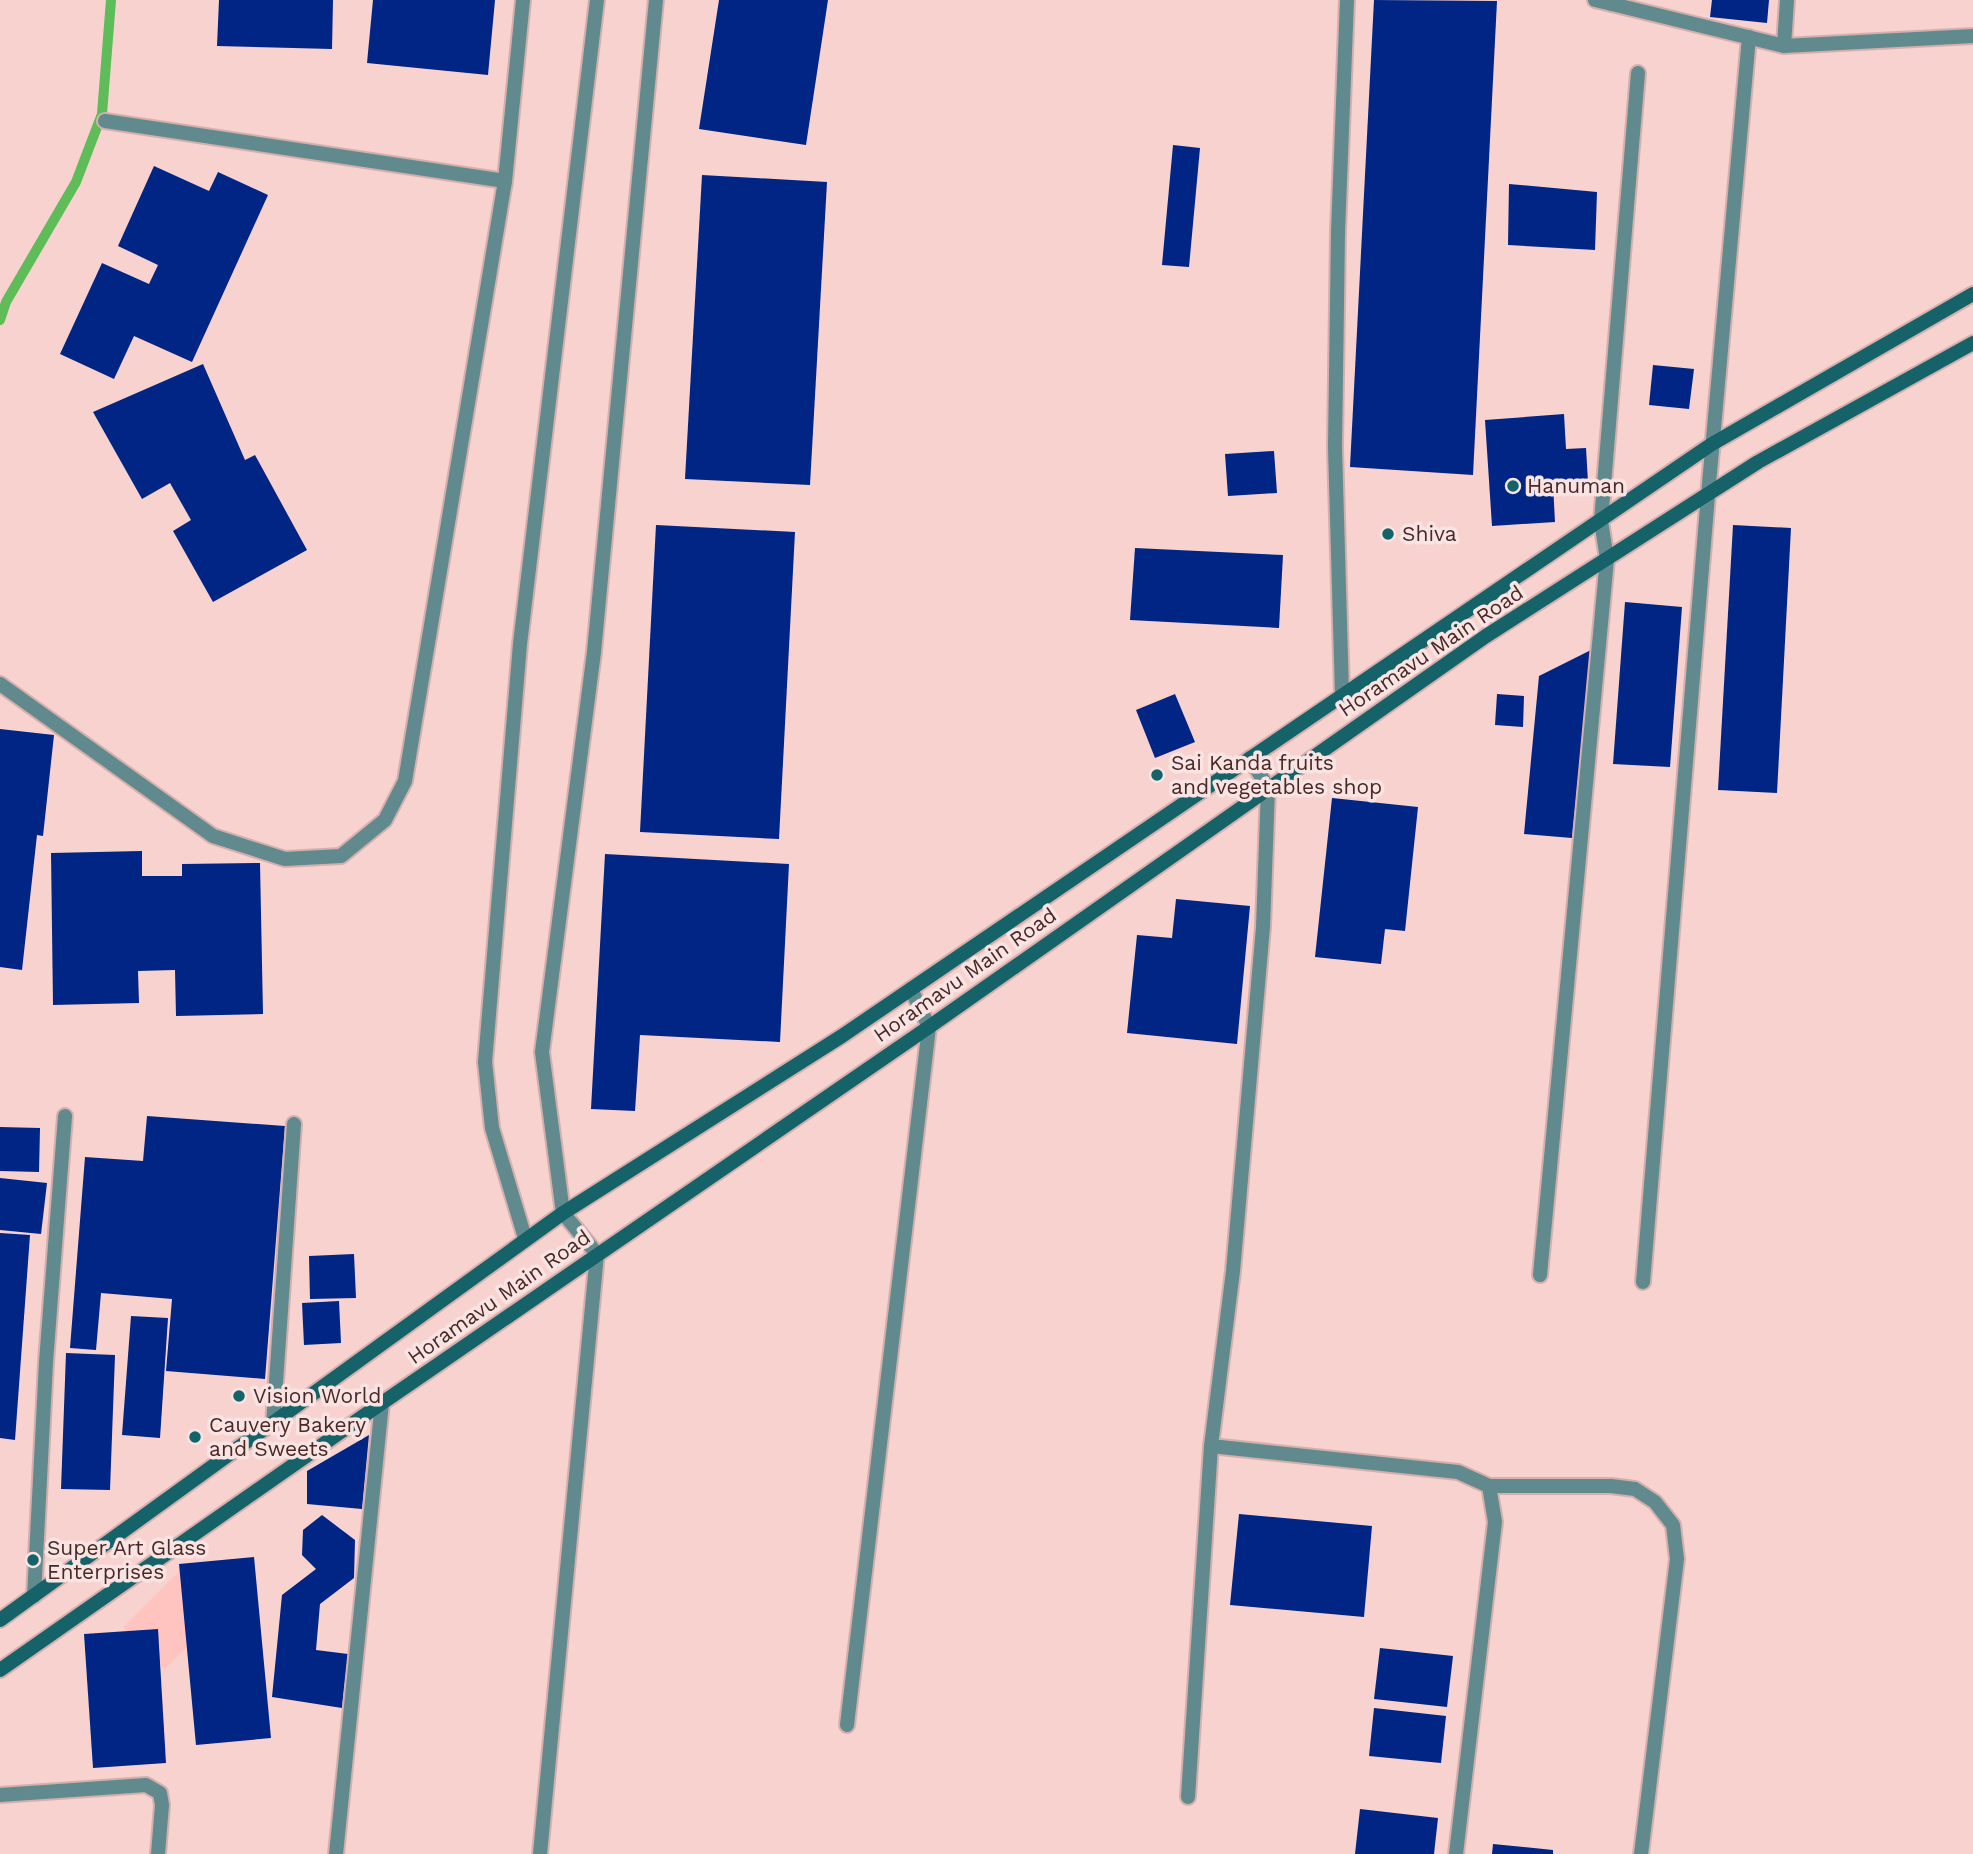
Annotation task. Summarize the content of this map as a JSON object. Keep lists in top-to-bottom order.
{
  "streets": {
    "main road": ["Horamavu Main Road"]
  },
  "places": [
    "Hanuman",
    "Shiva",
    "Sai Kanda fruits and vegetables shop",
    "Vision World",
    "Cauvery Bakery and Sweets",
    "Super Art Glass Enterprises"
  ]
}
